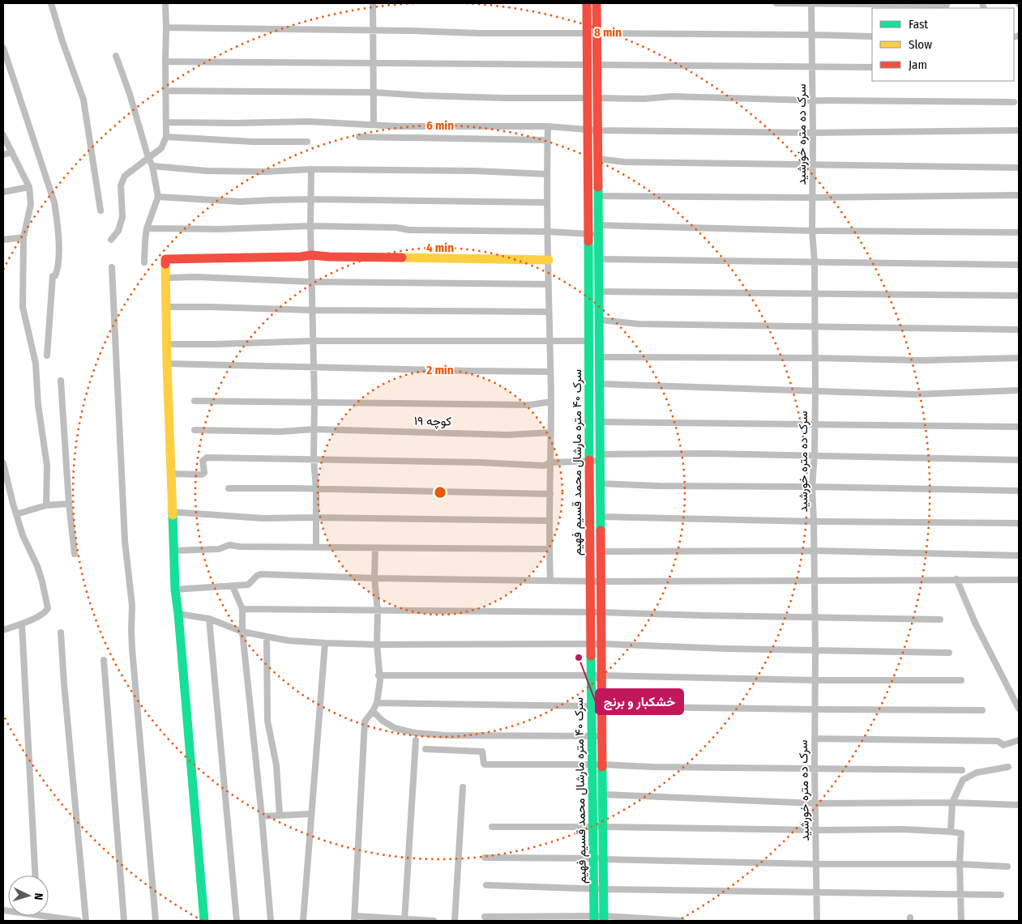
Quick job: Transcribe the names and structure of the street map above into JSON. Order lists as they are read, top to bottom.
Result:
{
  "streets": {
    "street": ["سرک ده متره خورشید", "کوچه ۱۹", "سرک ۴۰ متره مارشال محمد قسیم فهیم"]
  },
  "places": ["خشکبار و برنج"],
  "legend": ["Fast", "Slow", "Jam"],
  "north": "right",
  "rings": [
    "8 min",
    "6 min",
    "4 min",
    "2 min"
  ]
}
